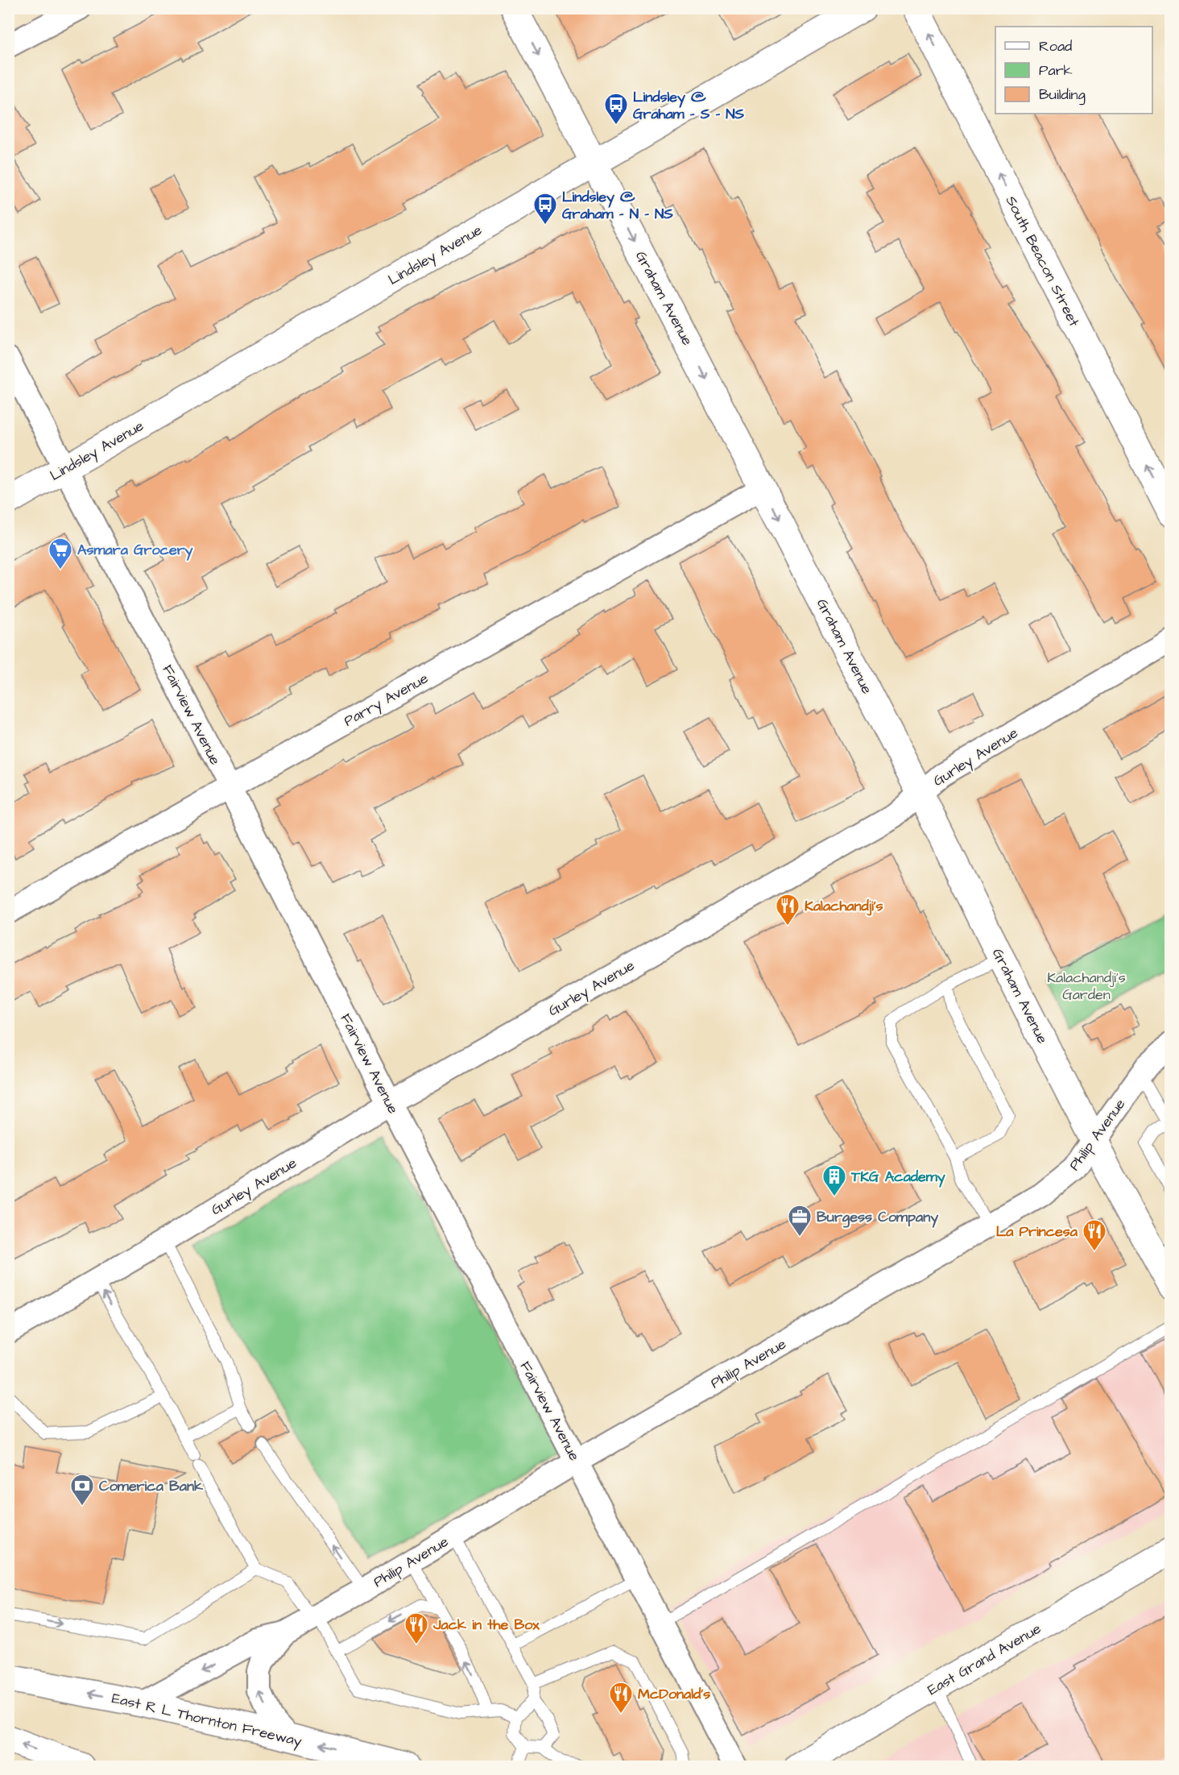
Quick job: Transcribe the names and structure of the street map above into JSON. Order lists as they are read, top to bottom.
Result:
{
  "streets": {
    "main road": [
      "Lindsley Avenue",
      "South Beacon Street",
      "Graham Avenue",
      "East Grand Avenue",
      "East R L Thornton Freeway"
    ],
    "street": [
      "Parry Avenue",
      "Fairview Avenue",
      "Gurley Avenue",
      "Philip Avenue"
    ]
  },
  "crossings": [
    ["Lindsley Avenue", "Graham Avenue"],
    ["Lindsley Avenue", "Fairview Avenue"],
    ["Graham Avenue", "Parry Avenue"],
    ["Graham Avenue", "Gurley Avenue"],
    ["Graham Avenue", "Philip Avenue"],
    ["Parry Avenue", "Fairview Avenue"],
    ["Fairview Avenue", "Gurley Avenue"],
    ["Fairview Avenue", "Philip Avenue"],
    ["Philip Avenue", "East R L Thornton Freeway"]
  ],
  "one_way": ["South Beacon Street", "Graham Avenue"],
  "parks": ["Kalachandji's Garden"],
  "places": {
    "bus stop": ["Lindsley @ Graham - S - NS", "Lindsley @ Graham - N - NS"],
    "supermarket": ["Asmara Grocery"],
    "restaurant": [
      "Kalachandji's",
      "La Princesa",
      "Jack in the Box",
      "McDonald's"
    ],
    "building": ["TKG Academy"],
    "office": ["Burgess Company"],
    "bank": ["Comerica Bank"]
  },
  "legend": ["Road", "Park", "Building"]
}
